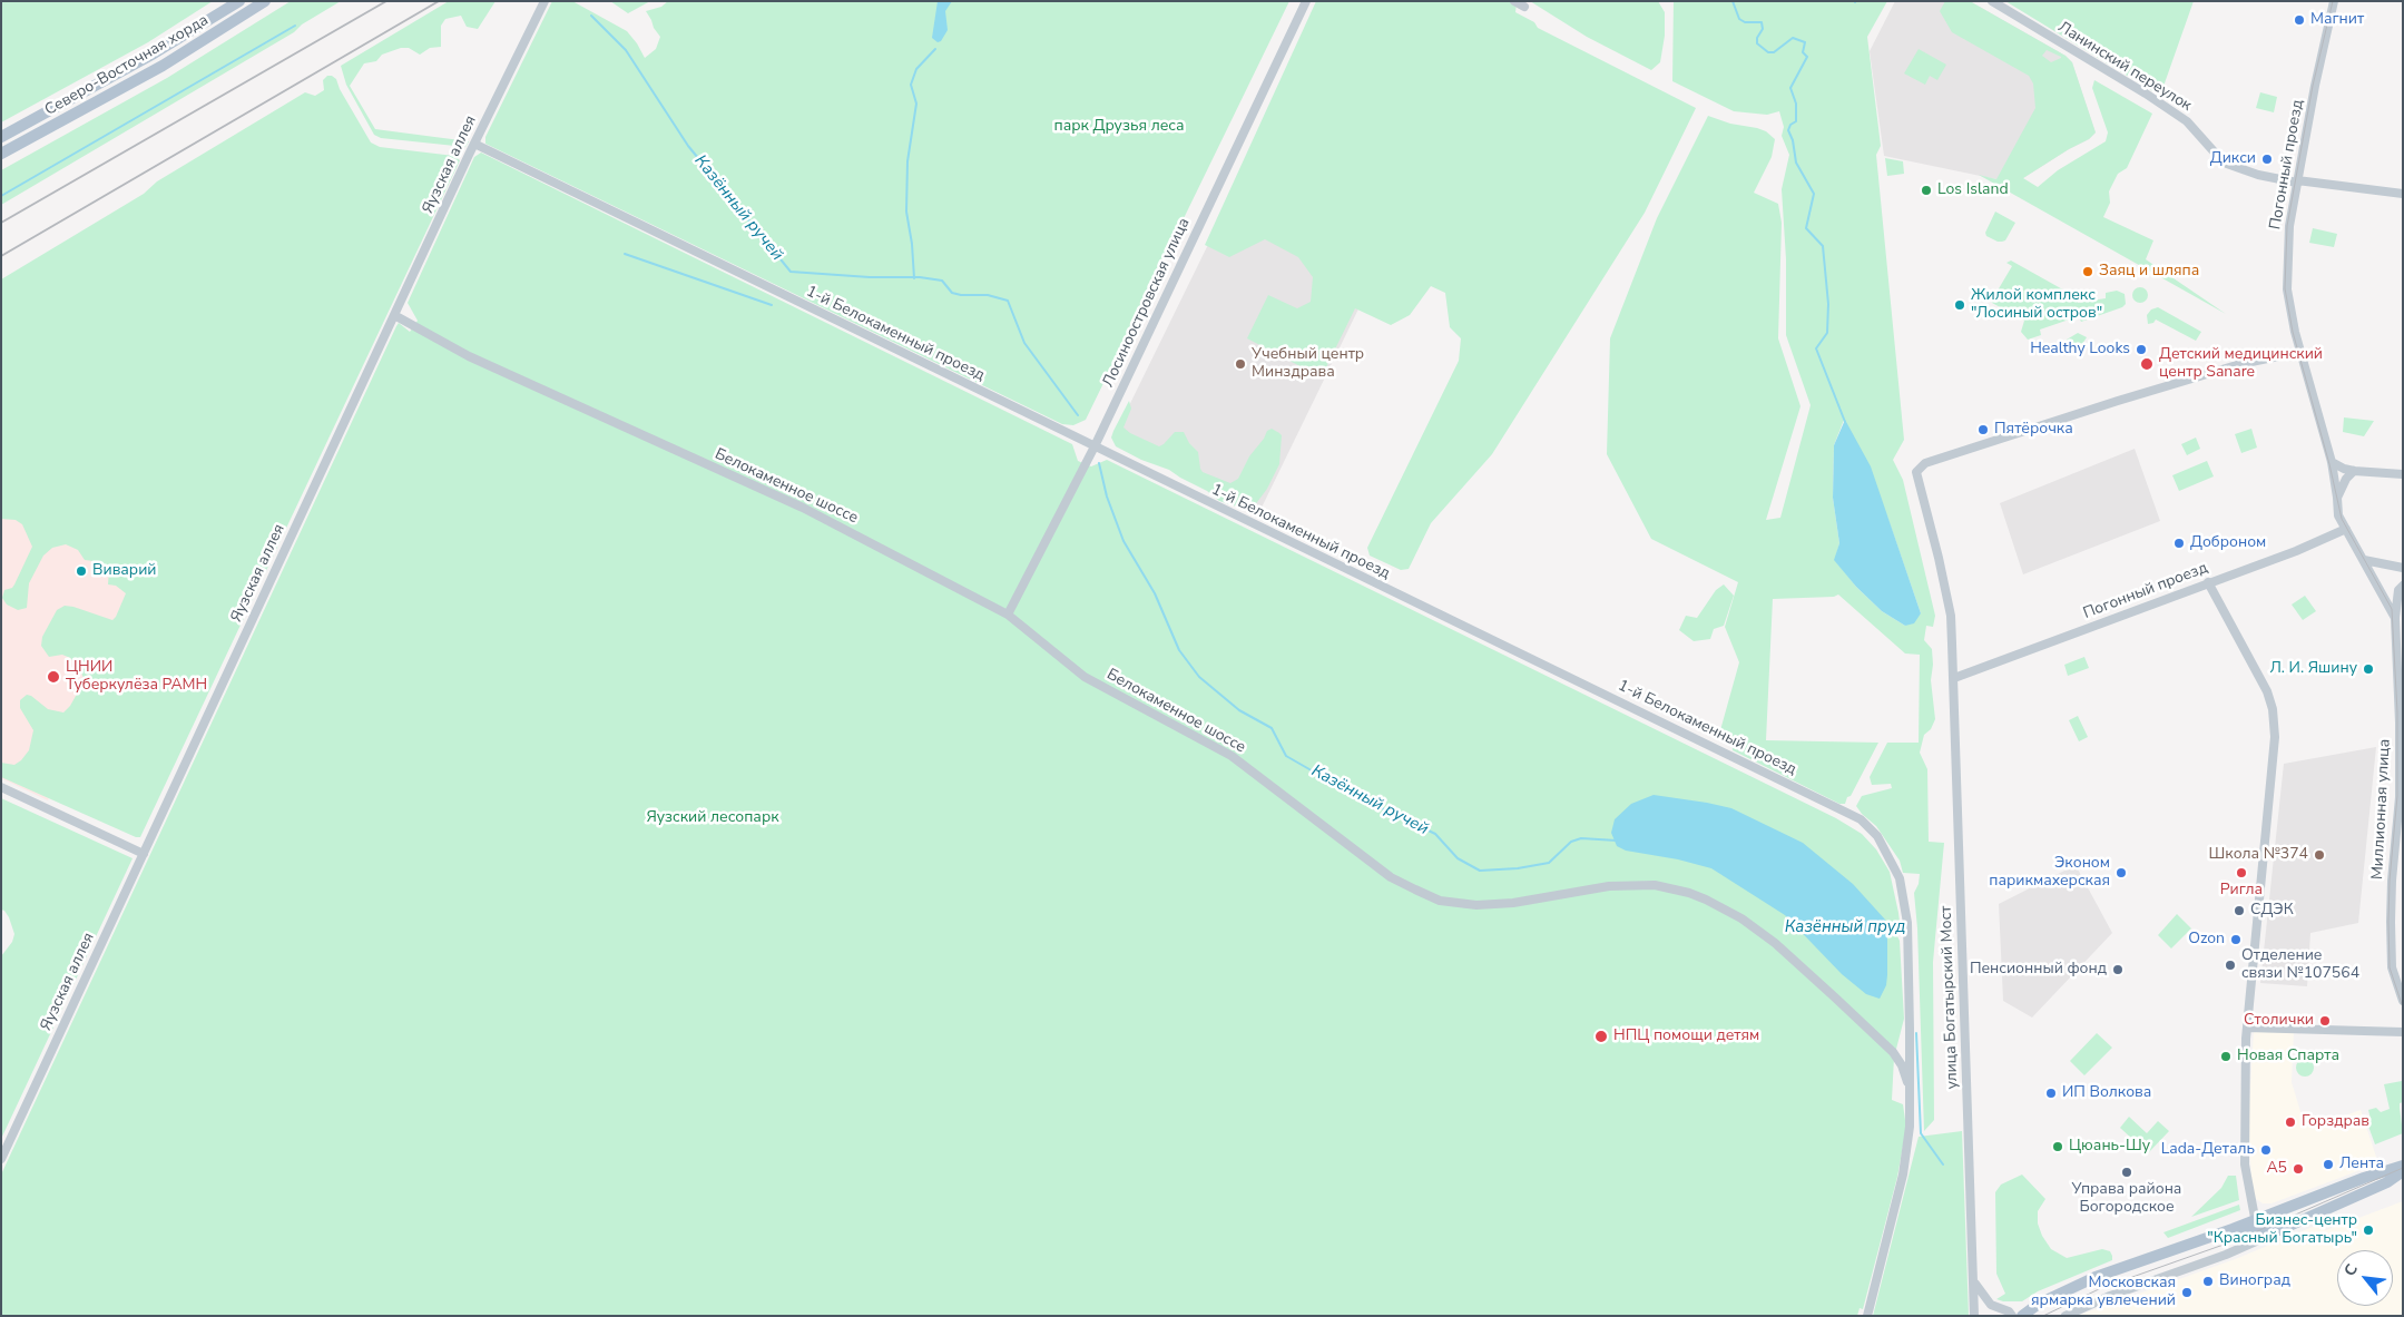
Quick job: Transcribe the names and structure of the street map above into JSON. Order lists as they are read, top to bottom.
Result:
{
  "streets": {
    "main road": ["Северо-Восточная хорда"],
    "street": [
      "Ланинский переулок",
      "Яузская аллея",
      "Погонный проезд",
      "Лосиноостровская улица",
      "1-й Белокаменный проезд",
      "Белокаменное шоссе",
      "Миллионная улица",
      "улица Богатырский Мост"
    ]
  },
  "crossings": [
    ["Ланинский переулок", "Погонный проезд"],
    ["Яузская аллея", "1-й Белокаменный проезд"],
    ["Яузская аллея", "Белокаменное шоссе"],
    ["Погонный проезд", "Миллионная улица"],
    ["Погонный проезд", "улица Богатырский Мост"],
    ["Лосиноостровская улица", "1-й Белокаменный проезд"],
    ["Лосиноостровская улица", "Белокаменное шоссе"],
    ["1-й Белокаменный проезд", "Белокаменное шоссе"]
  ],
  "water": ["Казённый ручей", "Казённый пруд"],
  "parks": ["парк Друзья леса", "Яузский лесопарк"],
  "places": [
    "Магнит",
    "Дикси",
    "Los Island",
    "Заяц и шляпа",
    "Жилой комплекс \"Лосиный остров\"",
    "Healthy Looks",
    "Учебный центр Минздрава",
    "Детский медицинский центр Sanare",
    "Пятёрочка",
    "Доброном",
    "Виварий",
    "Л. И. Яшину",
    "ЦНИИ Туберкулёза РАМН",
    "Школа №374",
    "Эконом парикмахерская",
    "Ригла",
    "СДЭК",
    "Ozon",
    "Отделение связи №107564",
    "Пенсионный фонд",
    "Столички",
    "НПЦ помощи детям",
    "Новая Спарта",
    "ИП Волкова",
    "Горздрав",
    "Цюань-Шу",
    "Lada-Деталь",
    "Лента",
    "А5",
    "Управа района Богородское",
    "Бизнес-центр \"Красный Богатырь\"",
    "Виноград",
    "Московская ярмарка увлечений"
  ],
  "north": "top left"
}
